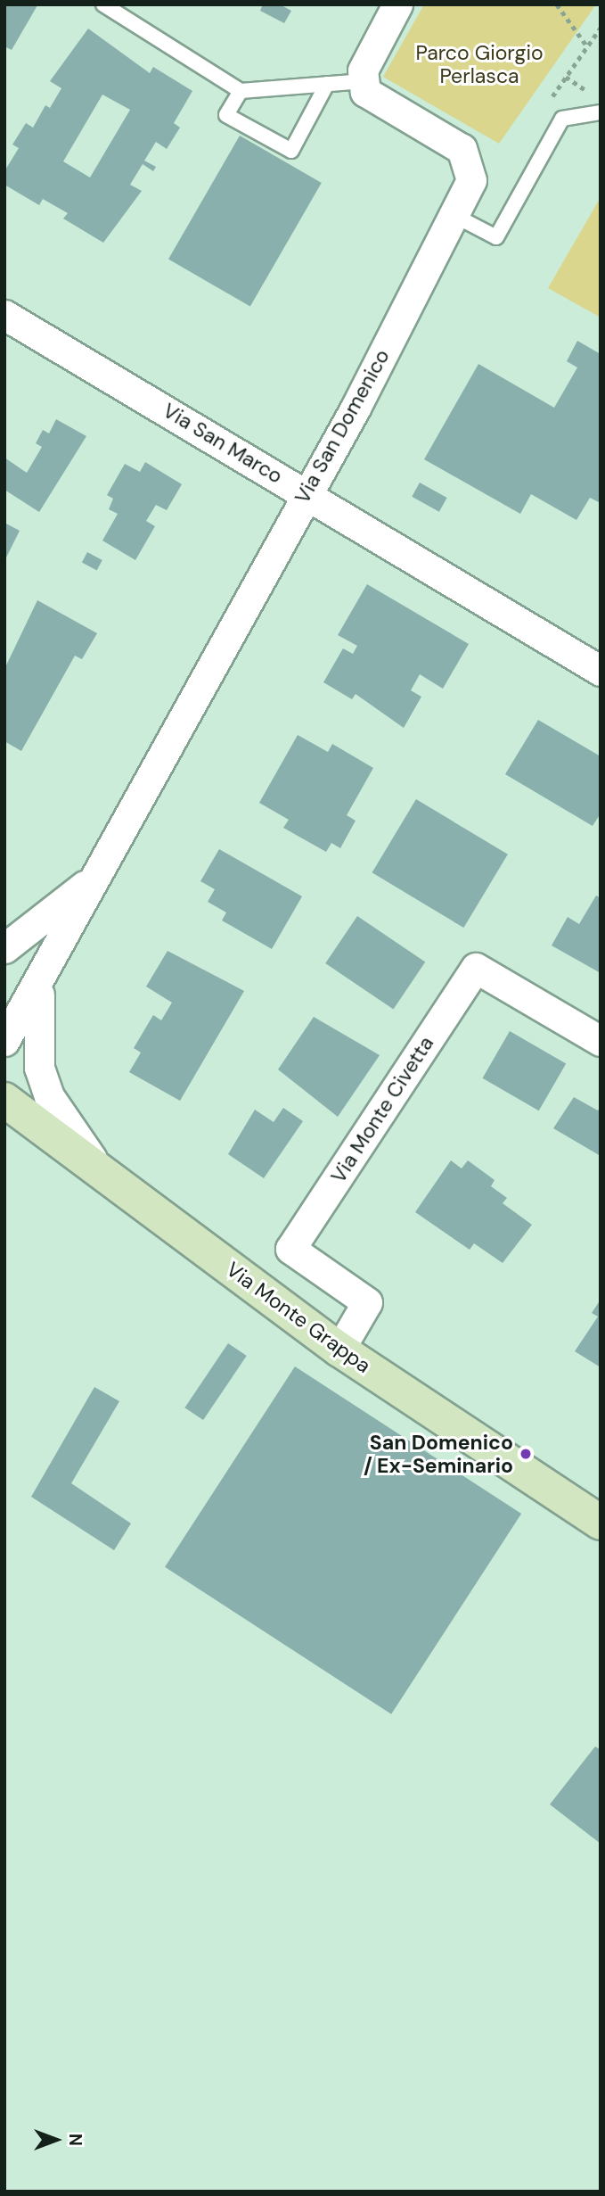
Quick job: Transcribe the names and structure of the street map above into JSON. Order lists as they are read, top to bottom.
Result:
{
  "streets": {
    "main road": ["Via Monte Grappa"],
    "street": ["Via San Domenico", "Via San Marco", "Via Monte Civetta"]
  },
  "crossings": [
    ["Via San Domenico", "Via San Marco"],
    ["Via San Domenico", "Via Monte Grappa"],
    ["Via Monte Civetta", "Via Monte Grappa"]
  ],
  "parks": ["Parco Giorgio Perlasca"],
  "places": ["San Domenico / Ex-Seminario"],
  "north": "right"
}
